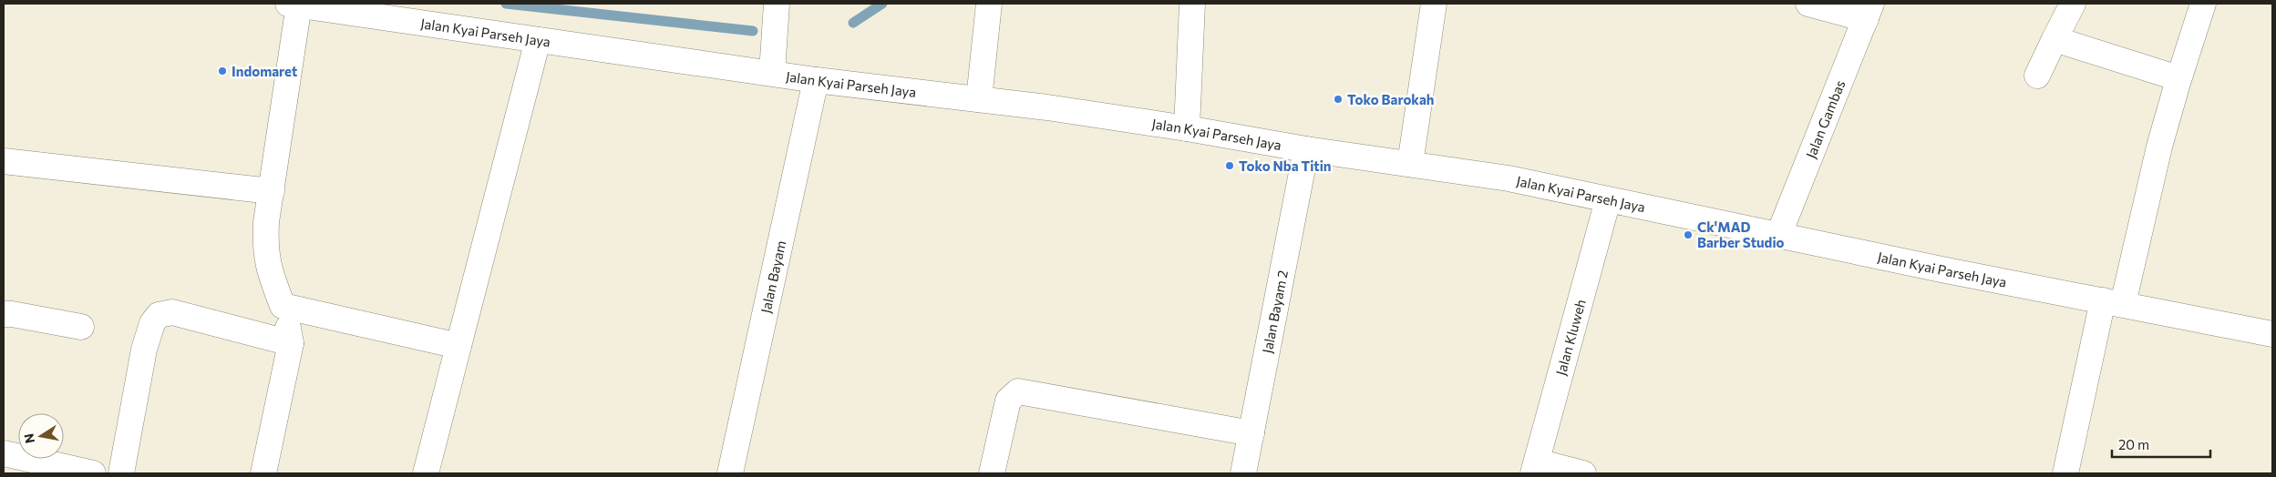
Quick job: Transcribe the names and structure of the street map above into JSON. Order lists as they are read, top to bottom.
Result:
{
  "streets": {
    "street": [
      "Jalan Kyai Parseh Jaya",
      "Jalan Gambas",
      "Jalan Bayam",
      "Jalan Bayam 2",
      "Jalan Kluweh"
    ]
  },
  "crossings": [
    ["Jalan Kyai Parseh Jaya", "Jalan Gambas"],
    ["Jalan Kyai Parseh Jaya", "Jalan Bayam"],
    ["Jalan Kyai Parseh Jaya", "Jalan Bayam 2"],
    ["Jalan Kyai Parseh Jaya", "Jalan Kluweh"]
  ],
  "places": [
    "Indomaret",
    "Toko Barokah",
    "Toko Nba Titin",
    "Ck'MAD Barber Studio"
  ],
  "scale_bar": "20 m",
  "north": "left"
}
